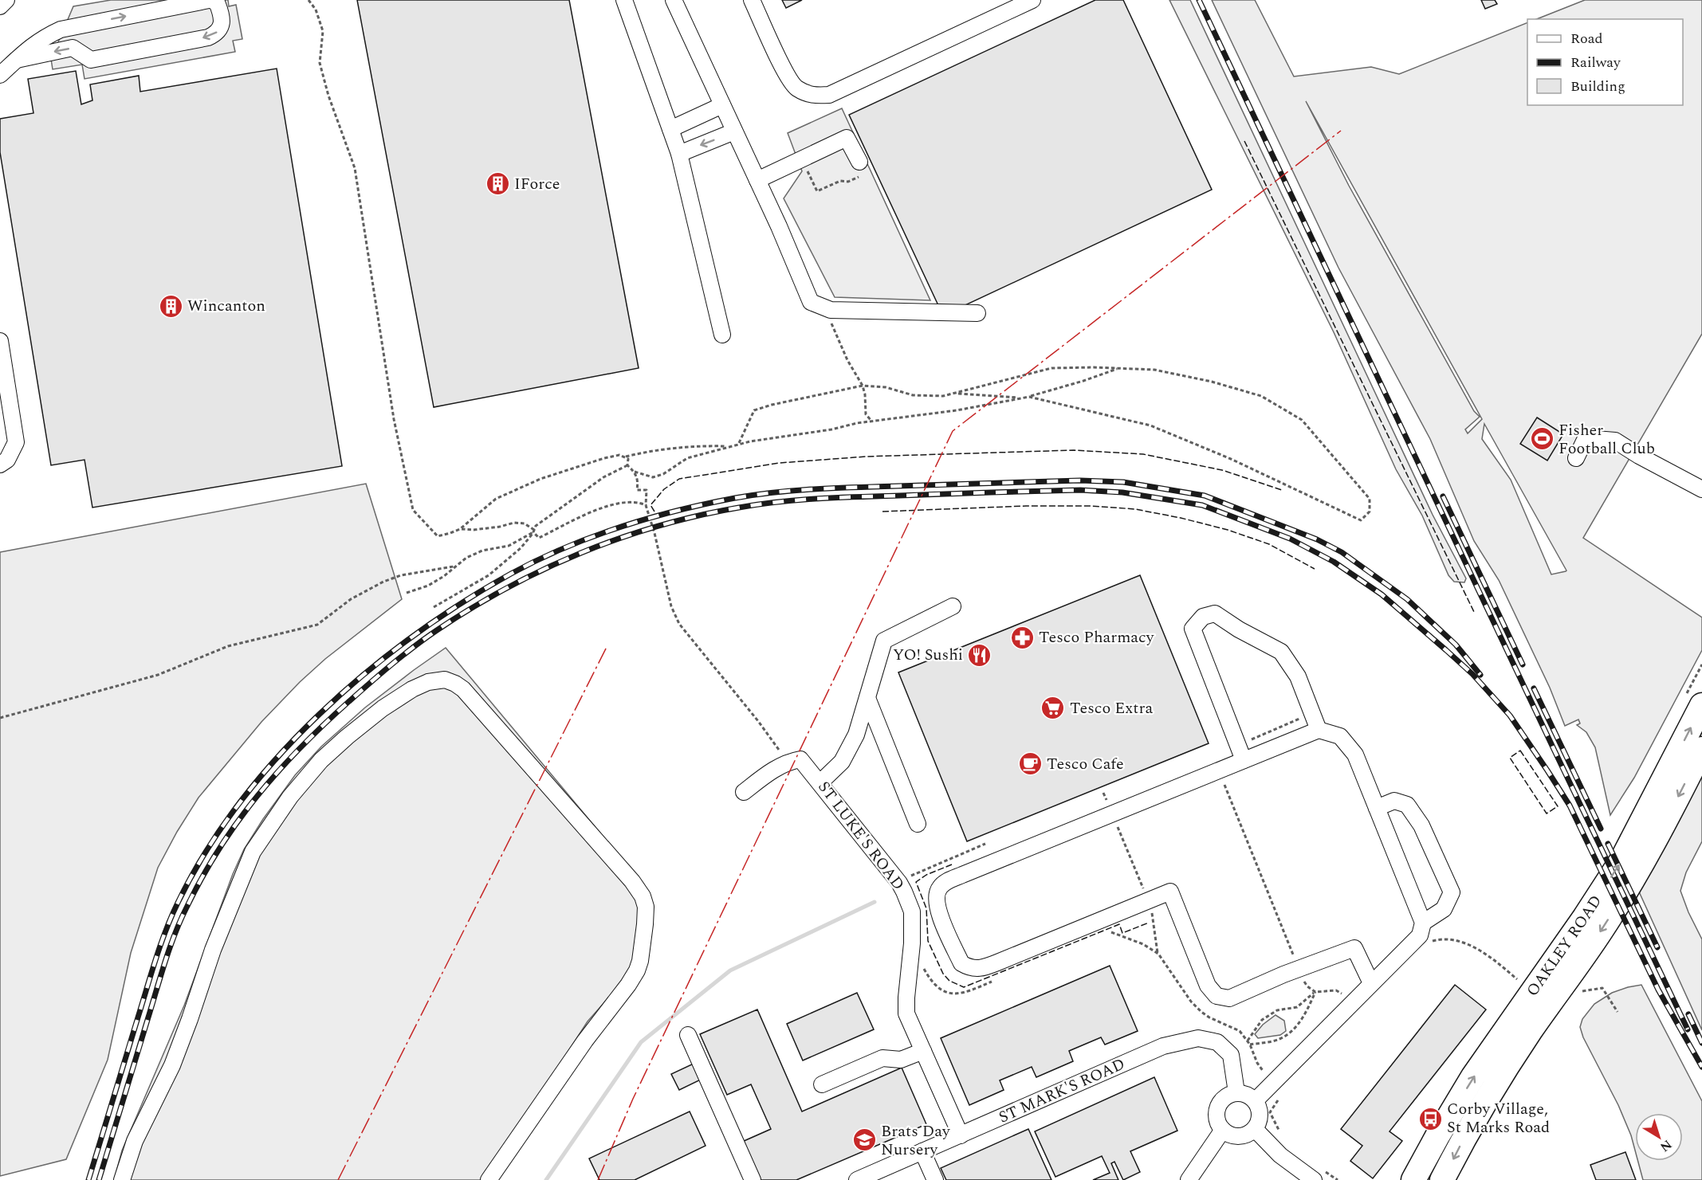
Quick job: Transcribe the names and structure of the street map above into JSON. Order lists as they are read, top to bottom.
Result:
{
  "streets": {
    "highway": ["OAKLEY ROAD"],
    "street": ["ST LUKE'S ROAD", "ST MARK'S ROAD"]
  },
  "crossings": [
    ["ST LUKE'S ROAD", "ST MARK'S ROAD"]
  ],
  "places": {
    "building": ["IForce", "Wincanton"],
    "sports": ["Fisher Football Club"],
    "pharmacy": ["Tesco Pharmacy"],
    "restaurant": ["YO! Sushi"],
    "supermarket": ["Tesco Extra"],
    "cafe": ["Tesco Cafe"],
    "bus stop": ["Corby Village, St Marks Road"],
    "school or university": ["Brats Day Nursery"]
  },
  "legend": ["Road", "Railway", "Building"],
  "north": "bottom right"
}
